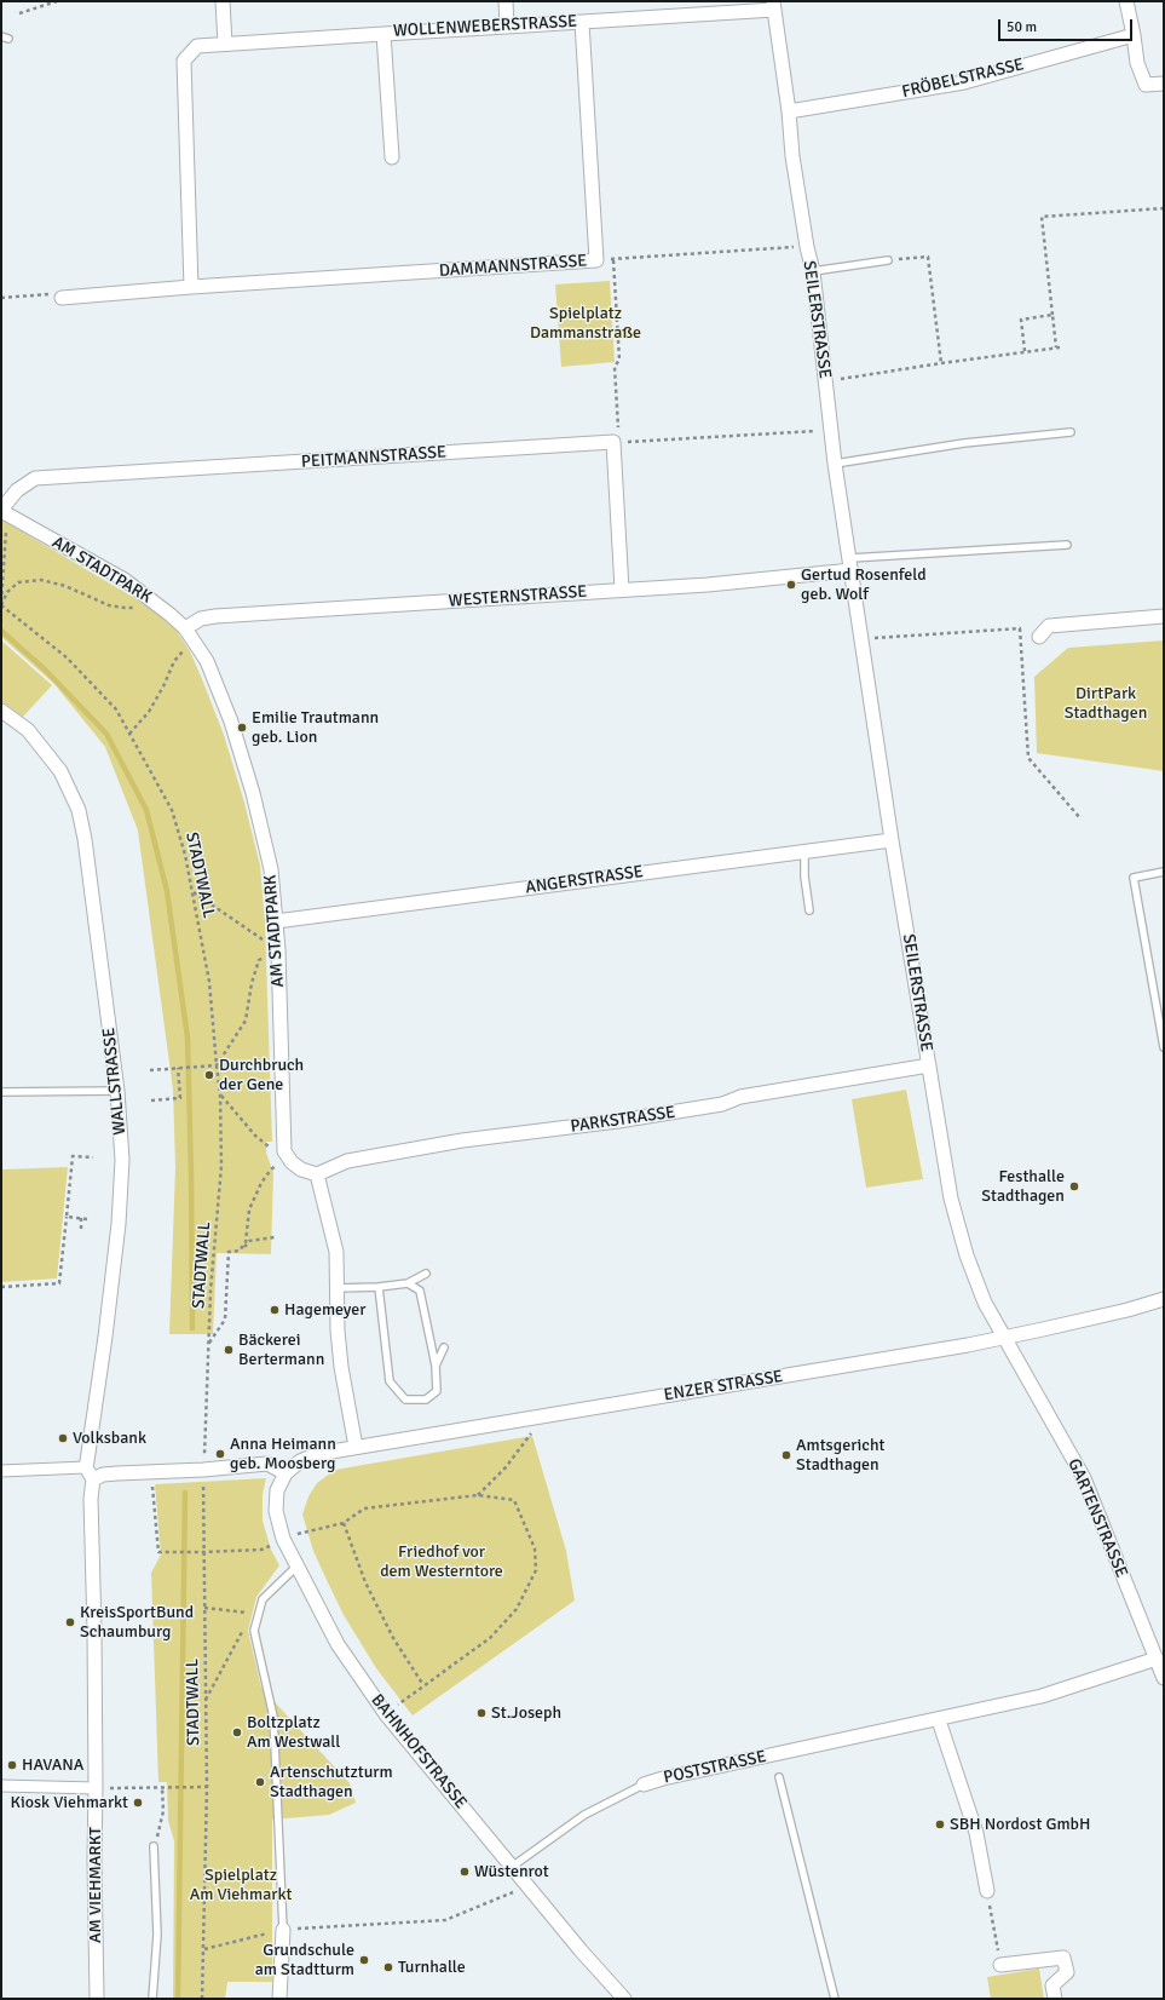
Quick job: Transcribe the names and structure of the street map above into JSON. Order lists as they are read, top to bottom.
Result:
{
  "streets": {
    "street": [
      "WOLLENWEBERSTRASSE",
      "FRÖBELSTRASSE",
      "DAMMANNSTRASSE",
      "SEILERSTRASSE",
      "PEITMANNSTRASSE",
      "AM STADTPARK",
      "WESTERNSTRASSE",
      "ANGERSTRASSE",
      "WALLSTRASSE",
      "PARKSTRASSE",
      "ENZER STRASSE",
      "GARTENSTRASSE",
      "BAHNHOFSTRASSE",
      "POSTSTRASSE",
      "AM VIEHMARKT"
    ],
    "path": ["STADTWALL"]
  },
  "crossings": [
    ["WOLLENWEBERSTRASSE", "DAMMANNSTRASSE"],
    ["WOLLENWEBERSTRASSE", "SEILERSTRASSE"],
    ["FRÖBELSTRASSE", "SEILERSTRASSE"],
    ["SEILERSTRASSE", "WESTERNSTRASSE"],
    ["SEILERSTRASSE", "ANGERSTRASSE"],
    ["SEILERSTRASSE", "PARKSTRASSE"],
    ["SEILERSTRASSE", "ENZER STRASSE"],
    ["SEILERSTRASSE", "GARTENSTRASSE"],
    ["PEITMANNSTRASSE", "AM STADTPARK"],
    ["AM STADTPARK", "WESTERNSTRASSE"],
    ["AM STADTPARK", "ANGERSTRASSE"],
    ["ENZER STRASSE", "GARTENSTRASSE"],
    ["ENZER STRASSE", "BAHNHOFSTRASSE"],
    ["GARTENSTRASSE", "POSTSTRASSE"],
    ["BAHNHOFSTRASSE", "POSTSTRASSE"]
  ],
  "parks": [
    "Spielplatz Dammanstraße",
    "DirtPark Stadthagen",
    "Friedhof vor dem Westerntore",
    "Spielplatz Am Viehmarkt"
  ],
  "places": [
    "Gertud Rosenfeld geb. Wolf",
    "Emilie Trautmann geb. Lion",
    "Durchbruch der Gene",
    "Festhalle Stadthagen",
    "Hagemeyer",
    "Bäckerei Bertermann",
    "Volksbank",
    "Anna Heimann geb. Moosberg",
    "Amtsgericht Stadthagen",
    "KreisSportBund Schaumburg",
    "St.Joseph",
    "Boltzplatz Am Westwall",
    "HAVANA",
    "Artenschutzturm Stadthagen",
    "Kiosk Viehmarkt",
    "SBH Nordost GmbH",
    "Wüstenrot",
    "Grundschule am Stadtturm",
    "Turnhalle"
  ],
  "scale_bar": "50 m"
}
